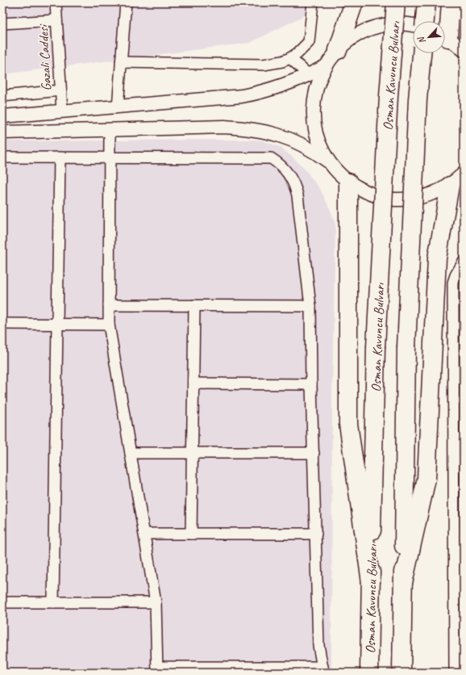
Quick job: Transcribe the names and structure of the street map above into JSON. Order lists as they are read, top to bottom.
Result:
{
  "streets": {
    "highway": ["Osman Kavuncu Bulvarı"],
    "street": ["Gazali Caddesi"]
  },
  "north": "bottom left"
}
